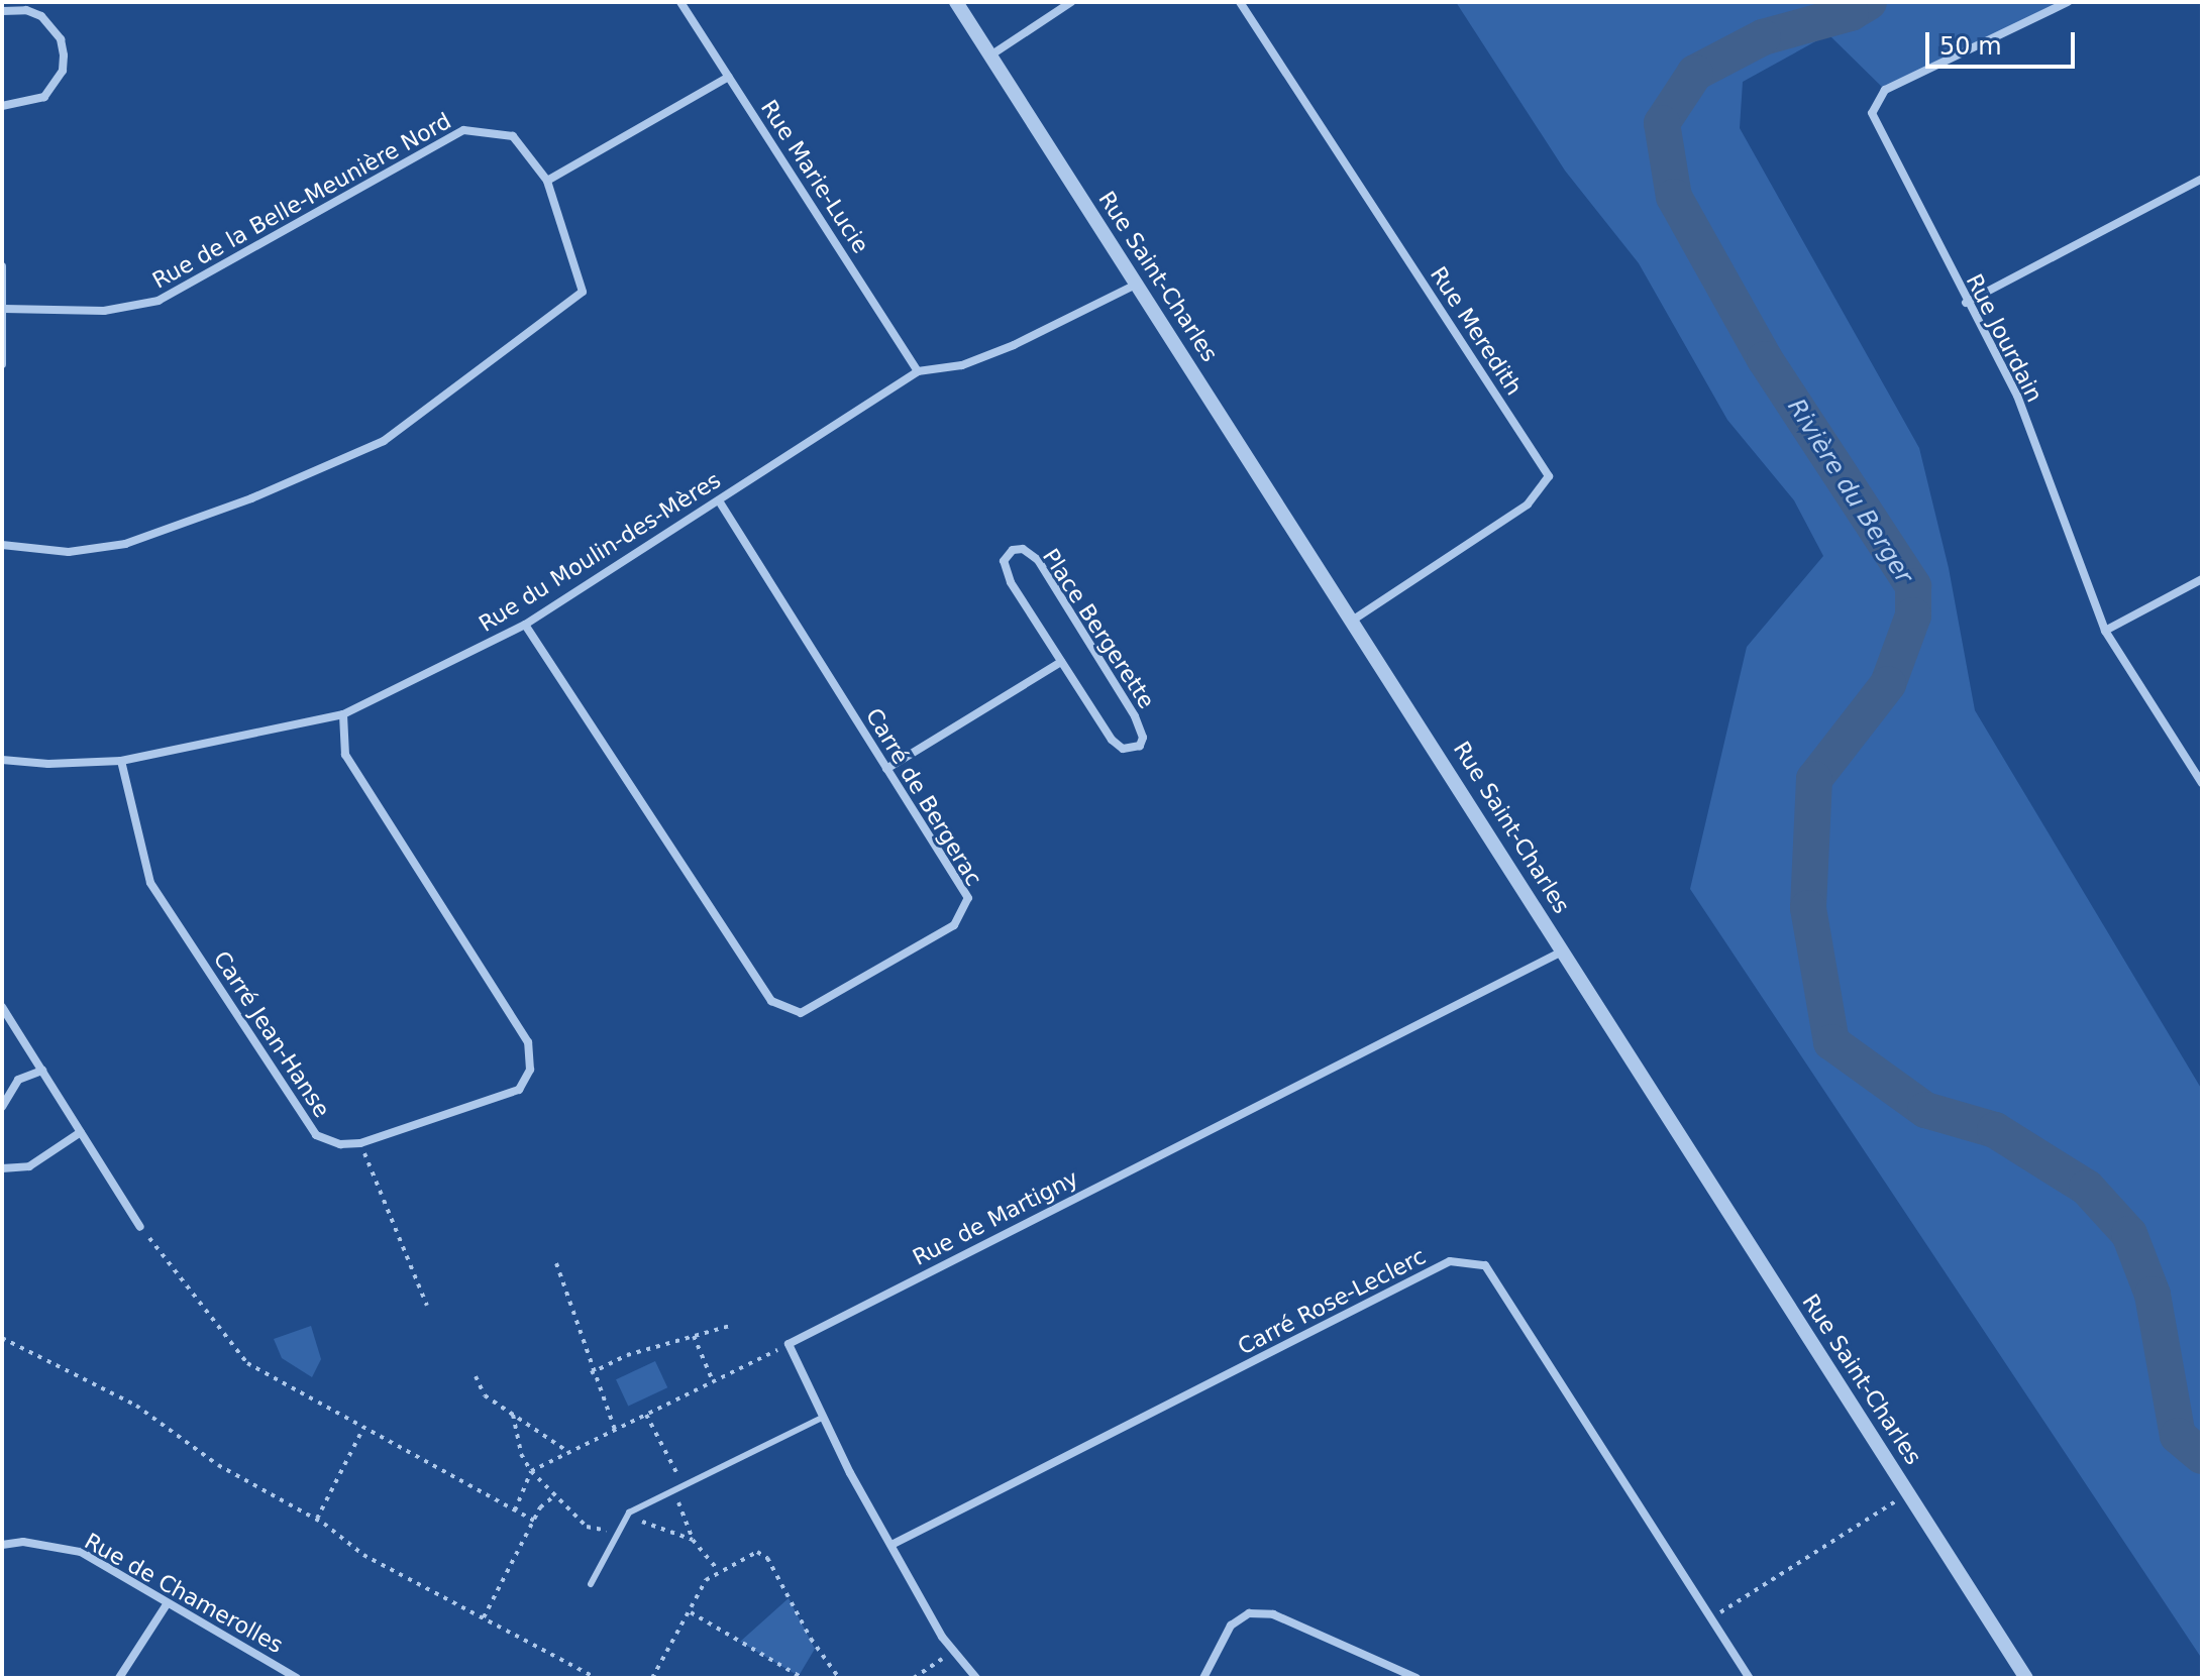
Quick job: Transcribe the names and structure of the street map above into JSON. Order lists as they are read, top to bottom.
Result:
{
  "streets": {
    "street": [
      "Rue Marie-Lucie",
      "Rue de la Belle-Meunière Nord",
      "Rue Saint-Charles",
      "Rue Meredith",
      "Rue Jourdain",
      "Rue du Moulin-des-Mères",
      "Place Bergerette",
      "Carré de Bergerac",
      "Carré Jean-Hanse",
      "Rue de Martigny",
      "Carré Rose-Leclerc",
      "Rue de Chamerolles"
    ]
  },
  "crossings": [
    ["Rue Marie-Lucie", "Rue du Moulin-des-Mères"],
    ["Rue Saint-Charles", "Rue Meredith"],
    ["Rue Saint-Charles", "Rue du Moulin-des-Mères"],
    ["Rue Saint-Charles", "Rue de Martigny"],
    ["Rue du Moulin-des-Mères", "Carré de Bergerac"],
    ["Rue du Moulin-des-Mères", "Carré Jean-Hanse"],
    ["Rue de Martigny", "Carré Rose-Leclerc"]
  ],
  "water": ["Rivière du Berger"],
  "scale_bar": "50 m"
}
